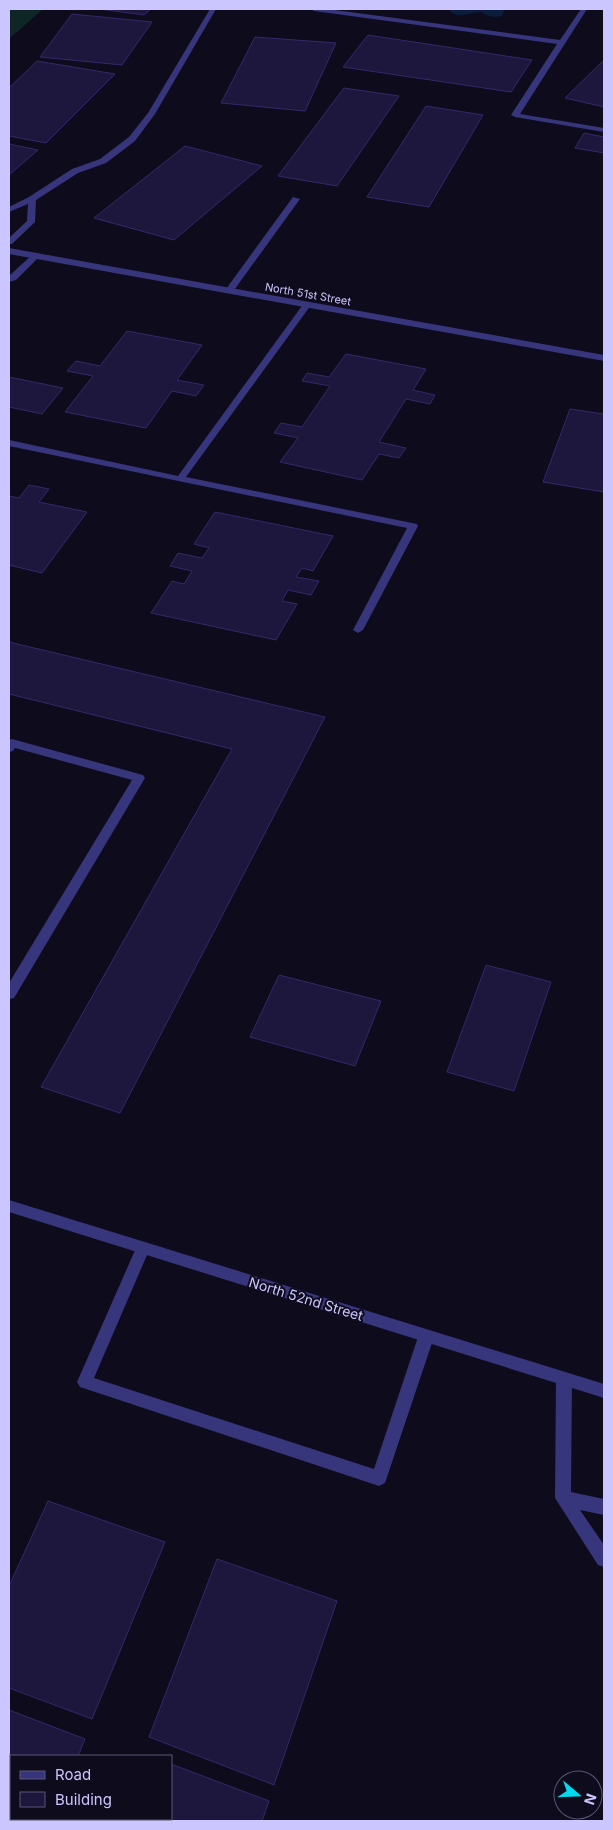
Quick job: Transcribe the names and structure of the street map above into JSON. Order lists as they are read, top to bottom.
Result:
{
  "streets": {
    "street": ["North 51st Street", "North 52nd Street"]
  },
  "legend": ["Road", "Building"],
  "north": "right"
}
